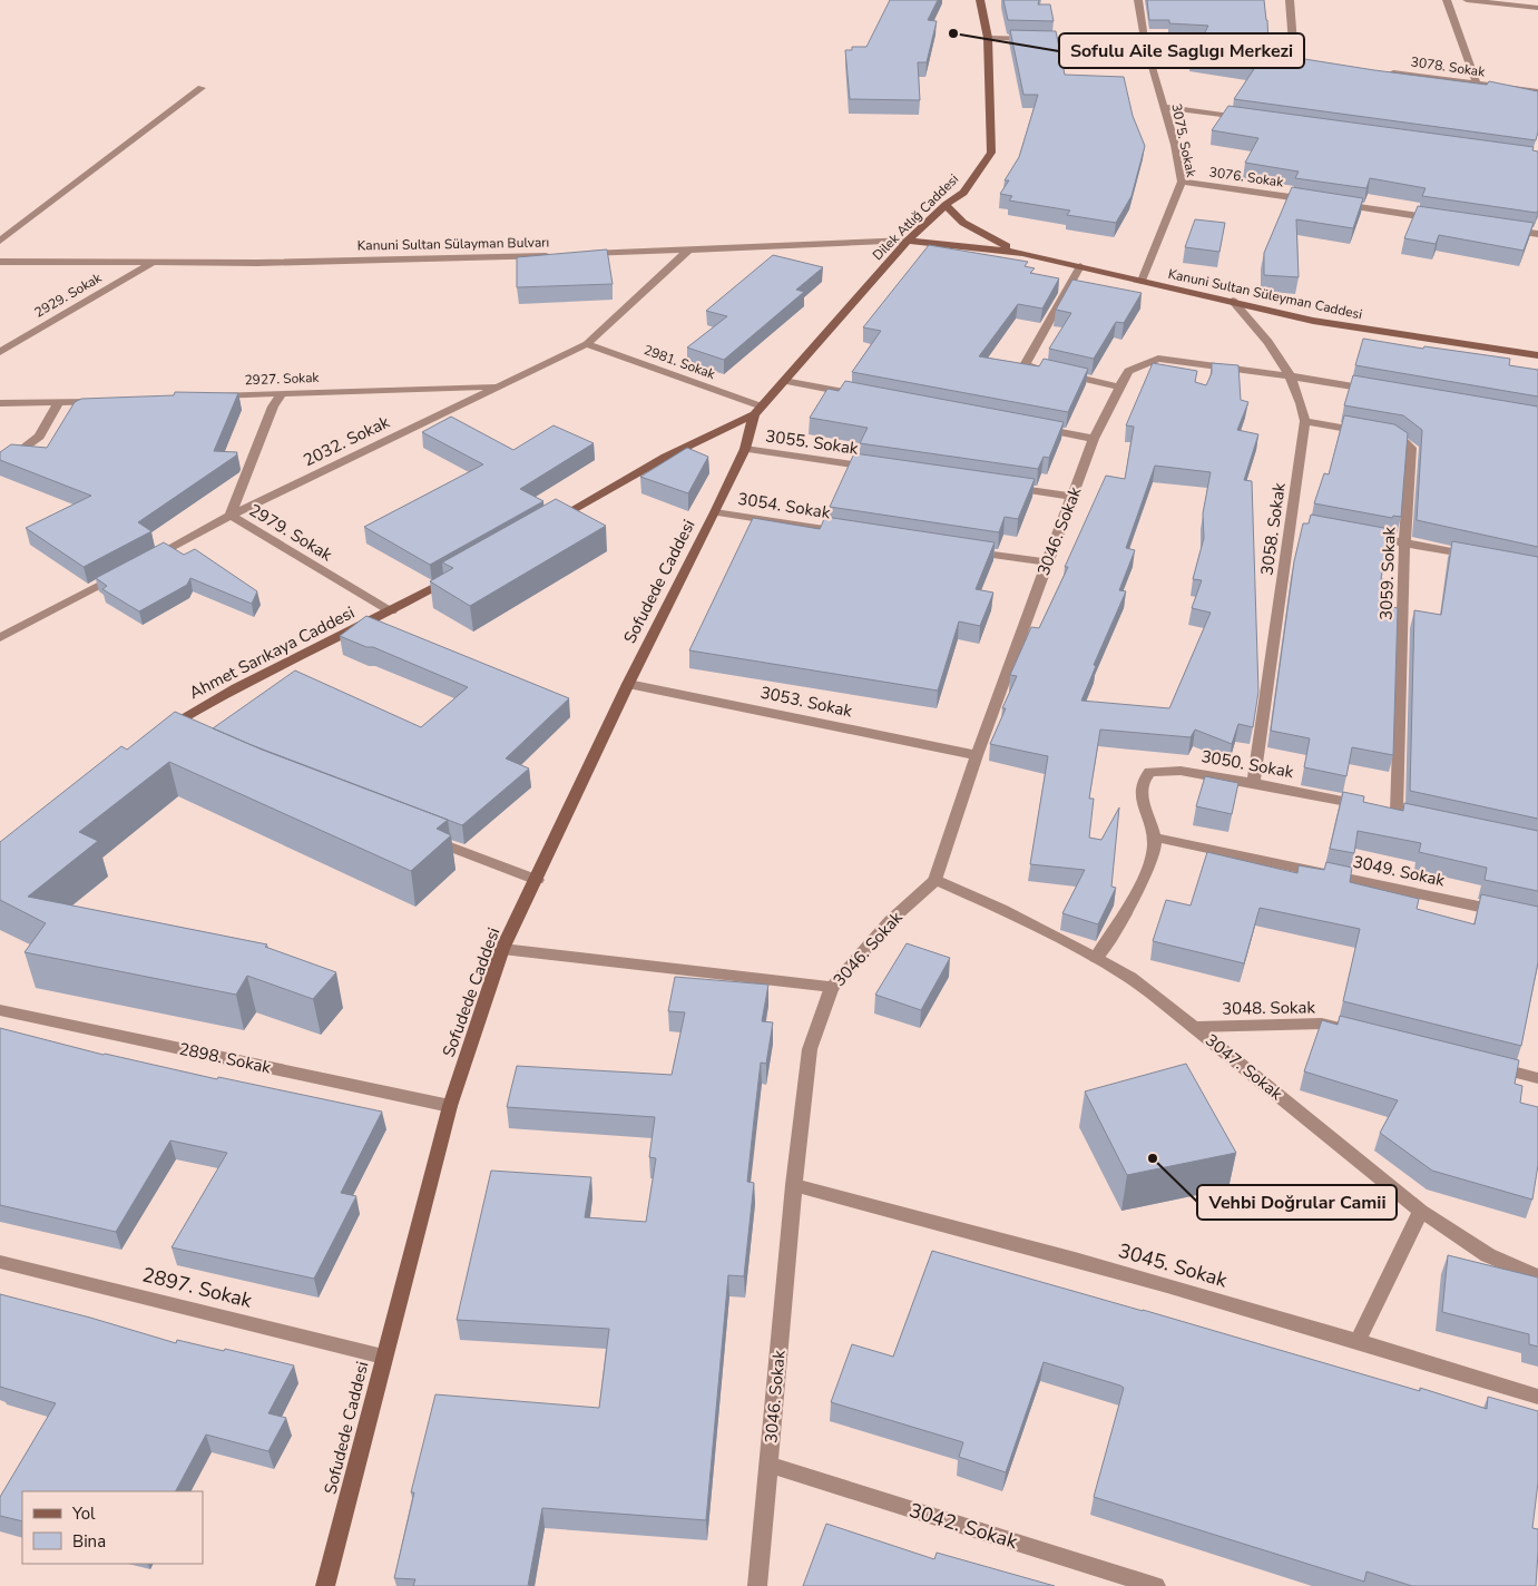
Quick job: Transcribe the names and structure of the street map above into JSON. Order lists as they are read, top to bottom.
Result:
{
  "streets": {
    "main road": [
      "Dilek Atlığ Caddesi",
      "Kanuni Sultan Süleyman Caddesi",
      "Sofudede Caddesi",
      "Ahmet Sarıkaya Caddesi"
    ],
    "street": [
      "3078. Sokak",
      "3075. Sokak",
      "3076. Sokak",
      "Kanuni Sultan Sülayman Bulvarı",
      "2929. Sokak",
      "2981. Sokak",
      "2927. Sokak",
      "2032. Sokak",
      "3055. Sokak",
      "3054. Sokak",
      "3058. Sokak",
      "3046. Sokak",
      "2979. Sokak",
      "3059. Sokak",
      "3053. Sokak",
      "3050. Sokak",
      "3049. Sokak",
      "3048. Sokak",
      "2898. Sokak",
      "3047. Sokak",
      "3045. Sokak",
      "2897. Sokak",
      "3042. Sokak"
    ]
  },
  "crossings": [
    ["3075. Sokak", "3076. Sokak"],
    ["3075. Sokak", "Kanuni Sultan Süleyman Caddesi"],
    ["Dilek Atlığ Caddesi", "2981. Sokak"],
    ["Dilek Atlığ Caddesi", "Sofudede Caddesi"],
    ["Kanuni Sultan Sülayman Bulvarı", "2929. Sokak"],
    ["Kanuni Sultan Süleyman Caddesi", "3058. Sokak"],
    ["2981. Sokak", "2032. Sokak"],
    ["2981. Sokak", "Sofudede Caddesi"],
    ["2927. Sokak", "2032. Sokak"],
    ["2927. Sokak", "2979. Sokak"],
    ["2032. Sokak", "2979. Sokak"],
    ["3055. Sokak", "Sofudede Caddesi"],
    ["3054. Sokak", "Sofudede Caddesi"],
    ["3058. Sokak", "3046. Sokak"],
    ["3058. Sokak", "3059. Sokak"],
    ["3058. Sokak", "3050. Sokak"],
    ["3046. Sokak", "3053. Sokak"],
    ["3046. Sokak", "3047. Sokak"],
    ["3046. Sokak", "3045. Sokak"],
    ["3046. Sokak", "3042. Sokak"],
    ["2979. Sokak", "Ahmet Sarıkaya Caddesi"],
    ["3059. Sokak", "3050. Sokak"],
    ["Sofudede Caddesi", "3053. Sokak"],
    ["Sofudede Caddesi", "2898. Sokak"],
    ["Sofudede Caddesi", "2897. Sokak"],
    ["3050. Sokak", "3049. Sokak"],
    ["3048. Sokak", "3047. Sokak"]
  ],
  "places": ["Sofulu Aile Saglıgı Merkezi", "Vehbi Doğrular Camii"],
  "legend": ["Yol", "Bina"]
}
